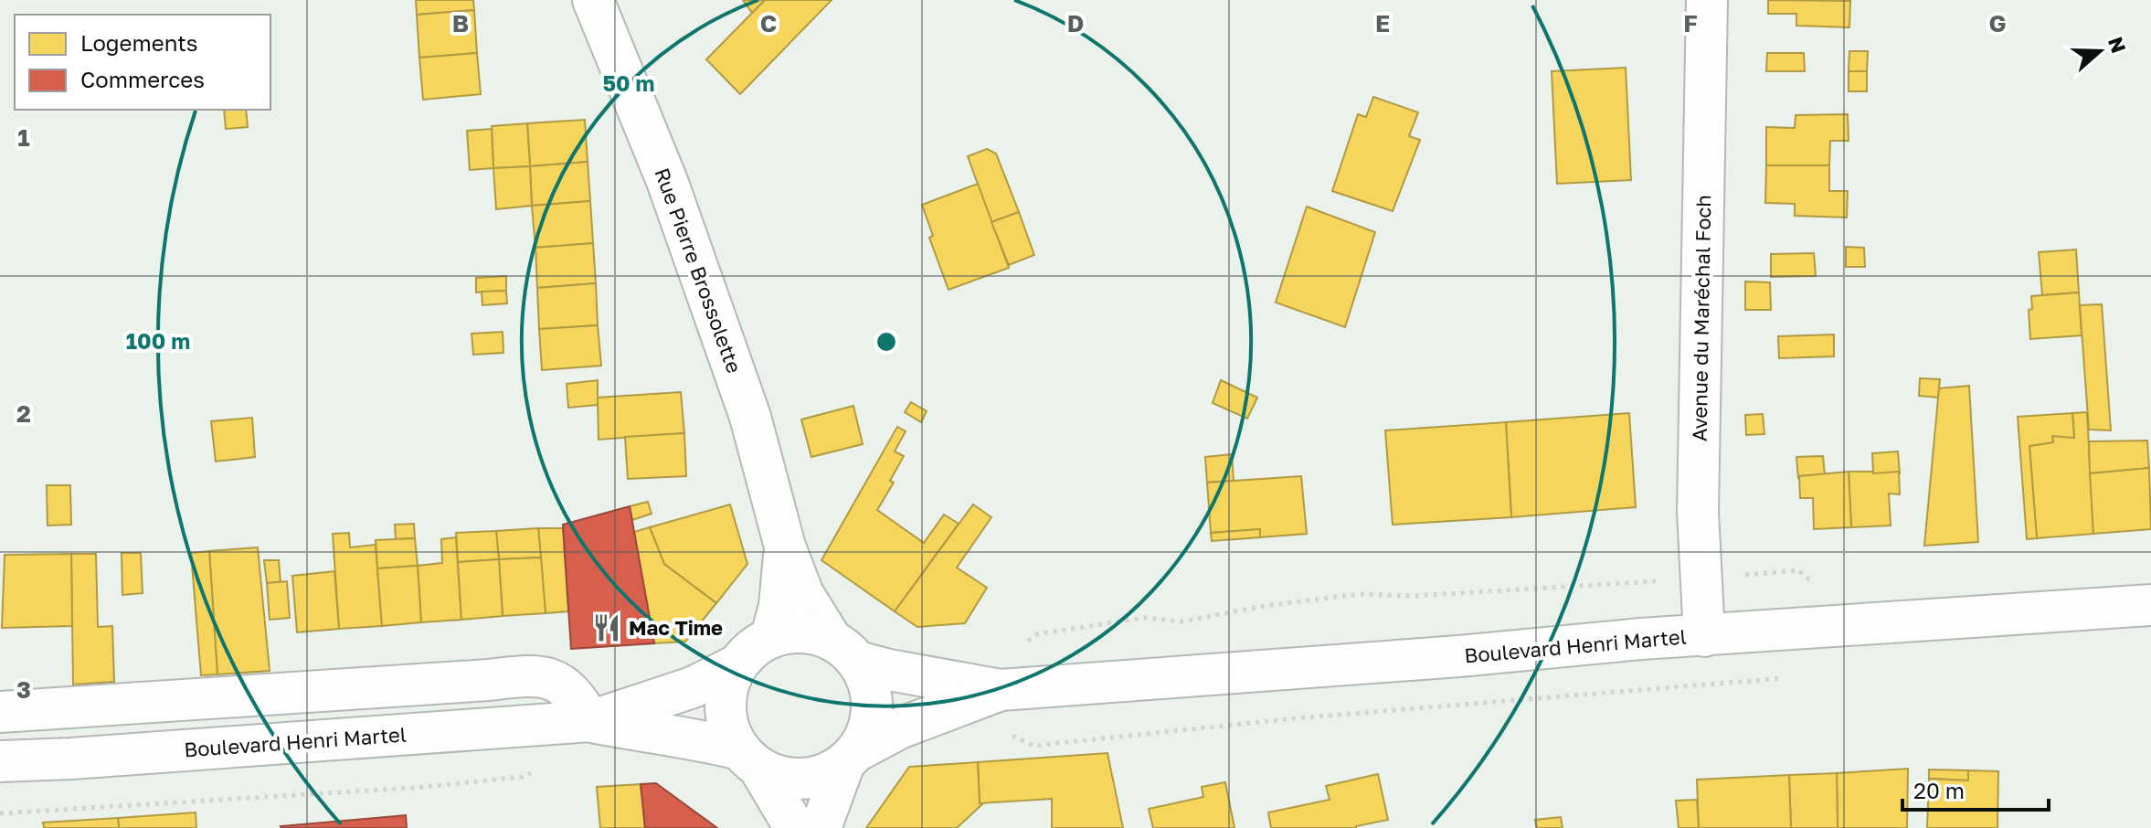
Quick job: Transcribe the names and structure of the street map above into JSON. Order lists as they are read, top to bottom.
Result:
{
  "streets": {
    "main road": ["Rue Pierre Brossolette", "Avenue du Maréchal Foch", "Boulevard Henri Martel"]
  },
  "crossings": [
    ["Rue Pierre Brossolette", "Boulevard Henri Martel"],
    ["Avenue du Maréchal Foch", "Boulevard Henri Martel"]
  ],
  "places": {
    "restaurant": ["Mac Time"]
  },
  "legend": ["Logements", "Commerces"],
  "scale_bar": "20 m",
  "north": "right",
  "grid": {
    "columns": [
      "B",
      "C",
      "D",
      "E",
      "F",
      "G"
    ],
    "rows": ["1", "2", "3"]
  },
  "rings": ["50 m", "100 m"]
}
